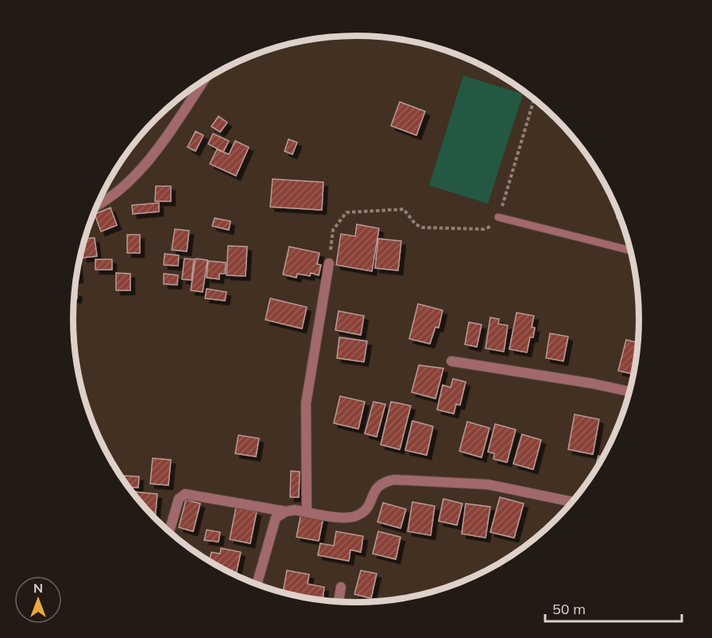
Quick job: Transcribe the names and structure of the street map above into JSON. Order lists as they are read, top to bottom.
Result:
{
  "scale_bar": "50 m",
  "north": "top"
}
